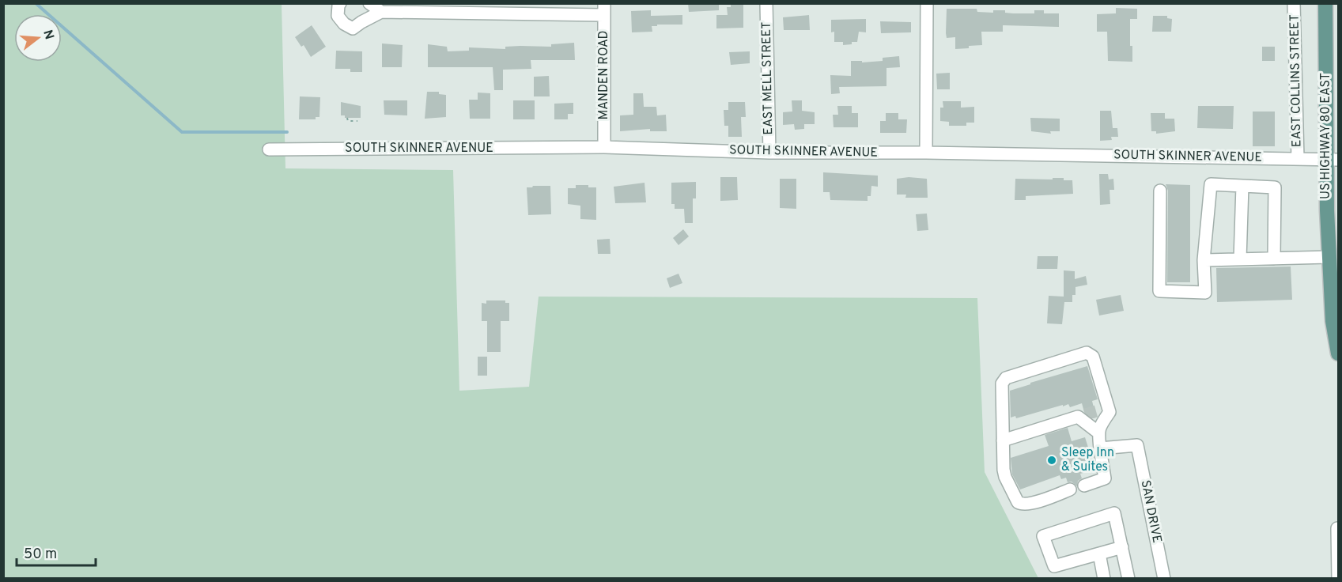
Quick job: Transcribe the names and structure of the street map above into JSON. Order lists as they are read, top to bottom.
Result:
{
  "streets": {
    "main road": ["US HIGHWAY 80 EAST"],
    "street": [
      "MANDEN ROAD",
      "EAST MELL STREET",
      "EAST COLLINS STREET",
      "SOUTH SKINNER AVENUE",
      "SAN DRIVE"
    ]
  },
  "crossings": [
    ["MANDEN ROAD", "SOUTH SKINNER AVENUE"],
    ["EAST MELL STREET", "SOUTH SKINNER AVENUE"],
    ["EAST COLLINS STREET", "SOUTH SKINNER AVENUE"],
    ["US HIGHWAY 80 EAST", "SOUTH SKINNER AVENUE"]
  ],
  "places": ["Sleep Inn & Suites"],
  "scale_bar": "50 m",
  "north": "right"
}
